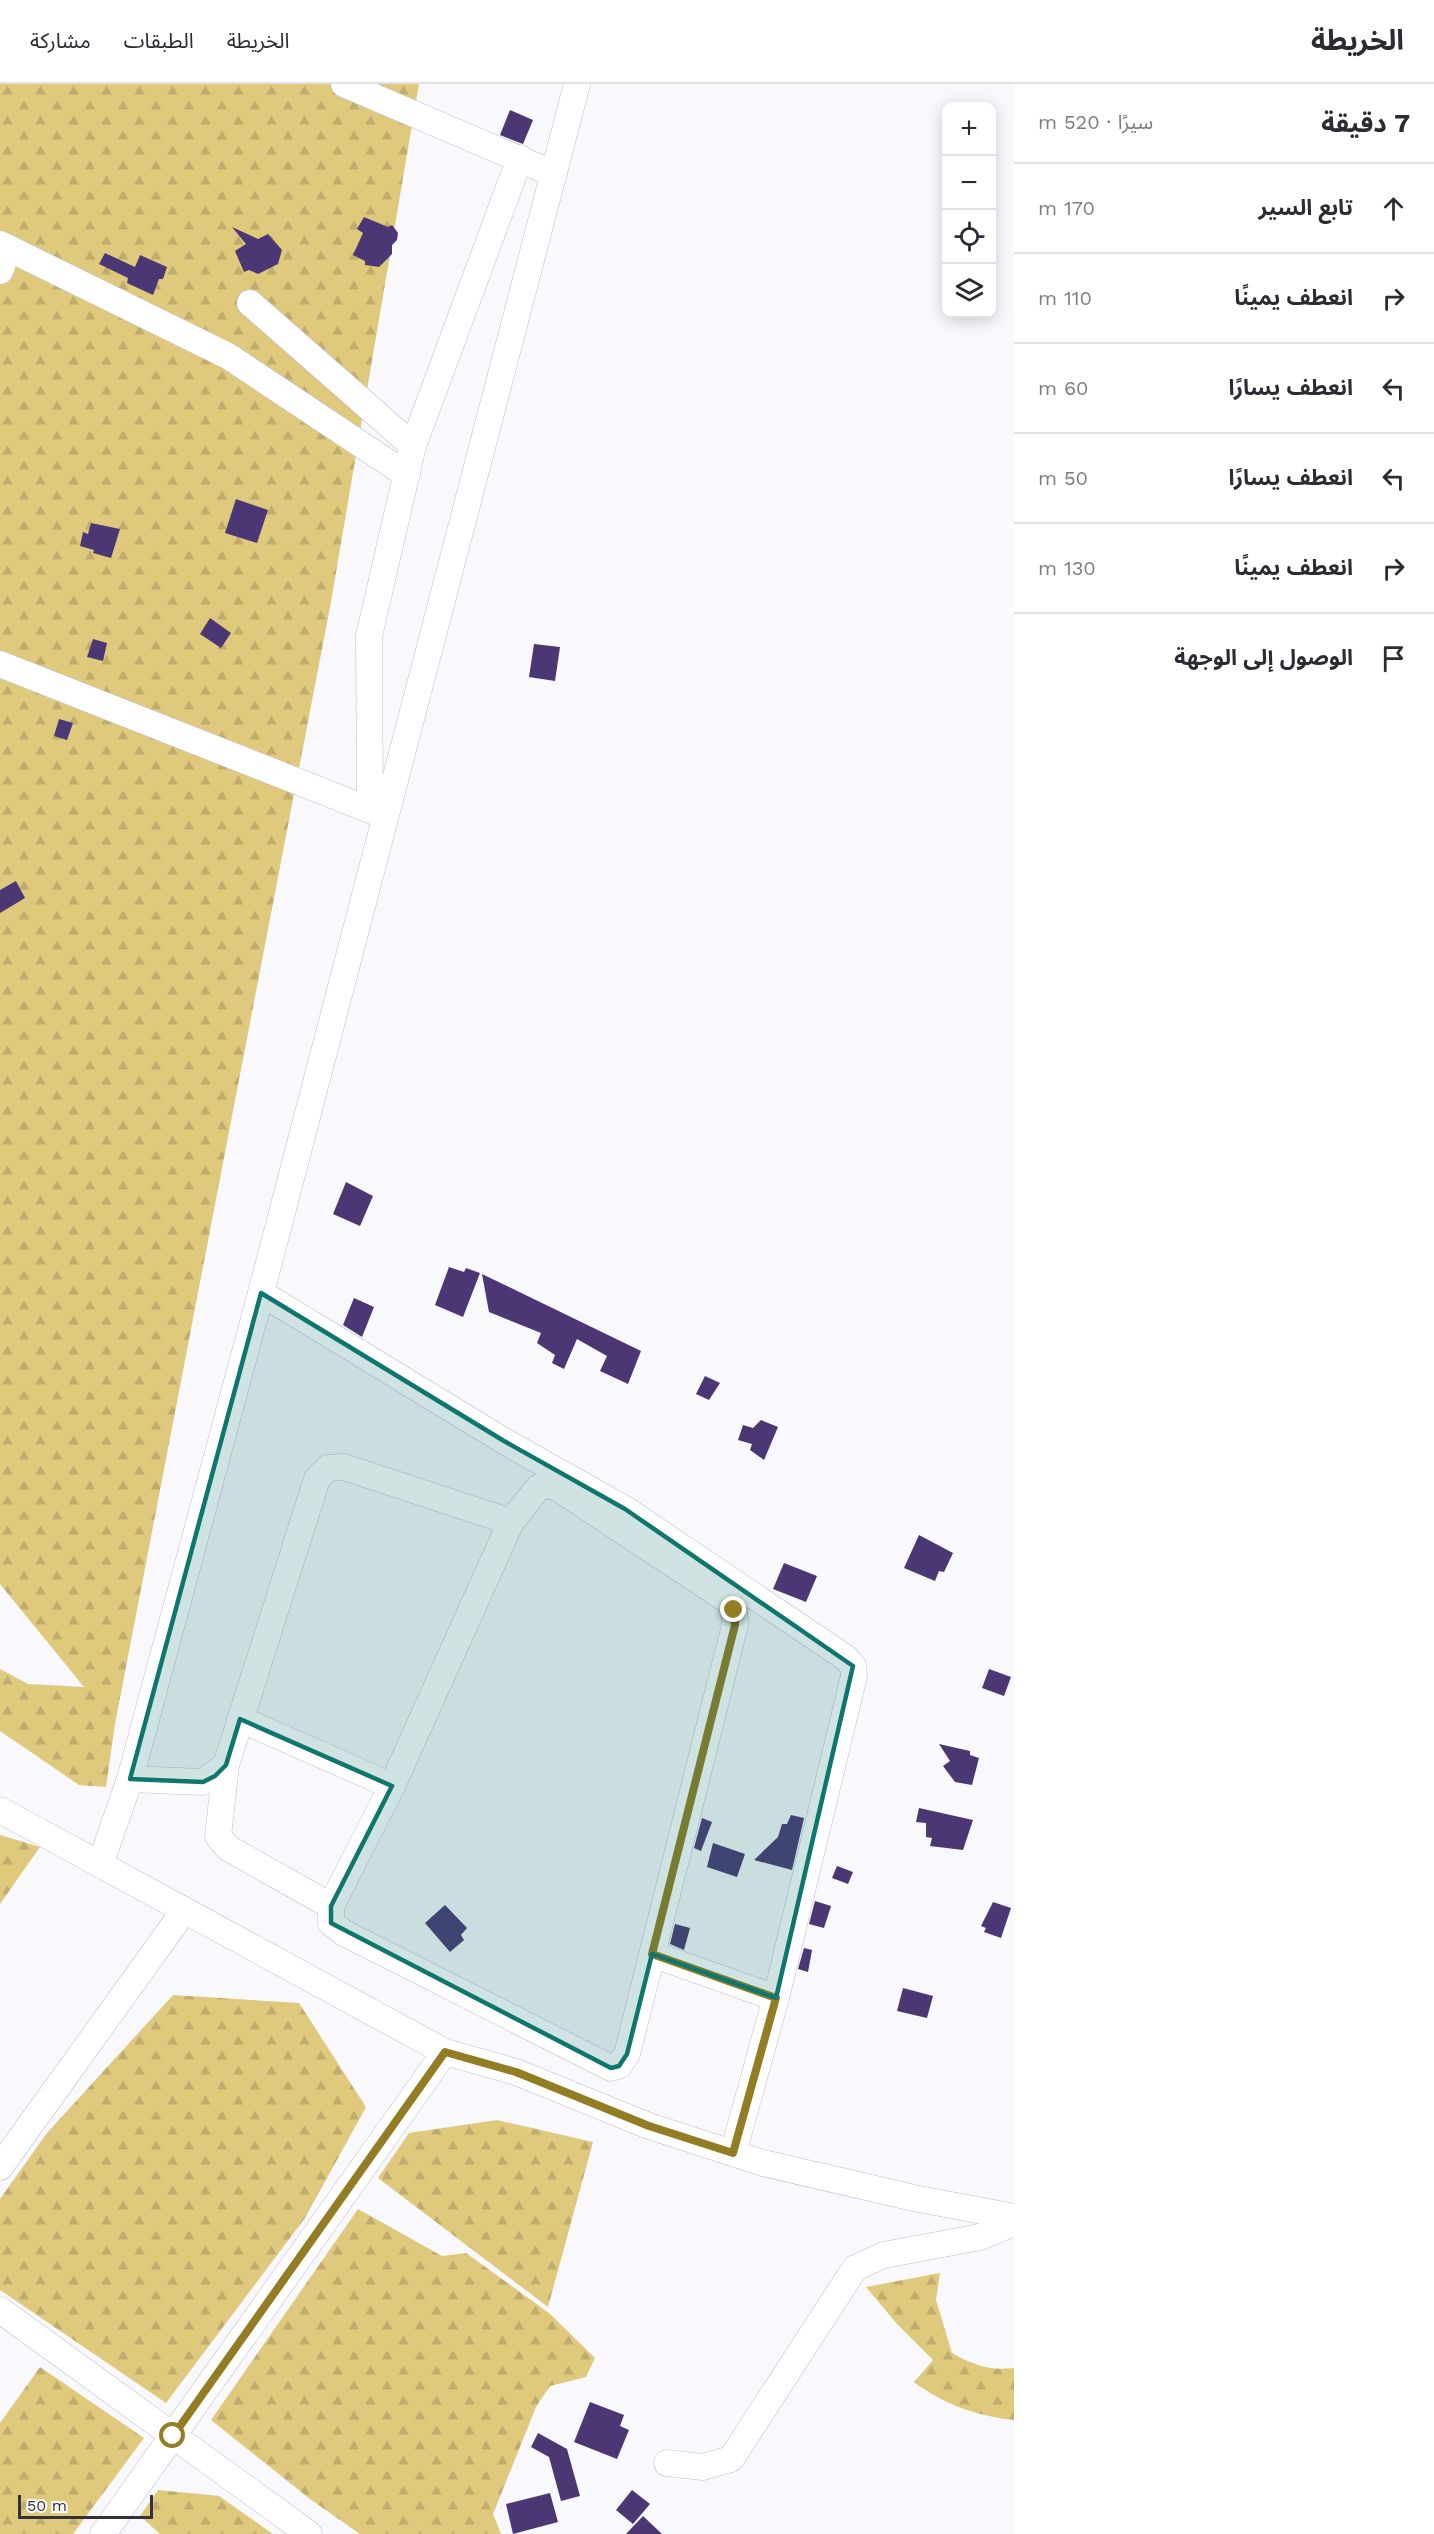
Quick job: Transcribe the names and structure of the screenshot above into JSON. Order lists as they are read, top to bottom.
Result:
{
  "scale_bar": "50 m",
  "page": {
    "header": "الخريطة",
    "nav": ["الخريطة", "الطبقات", "مشاركة"],
    "heading": ["7 دقيقة", "سيرًا · 520 m"],
    "map_buttons": ["+", "−"],
    "list": [
      ["تابع السير", "170 m"],
      ["انعطف يمينًا", "110 m"],
      ["انعطف يسارًا", "60 m"],
      ["انعطف يسارًا", "50 m"],
      ["انعطف يمينًا", "130 m"],
      "الوصول إلى الوجهة"
    ],
    "scale": "50 m"
  }
}
